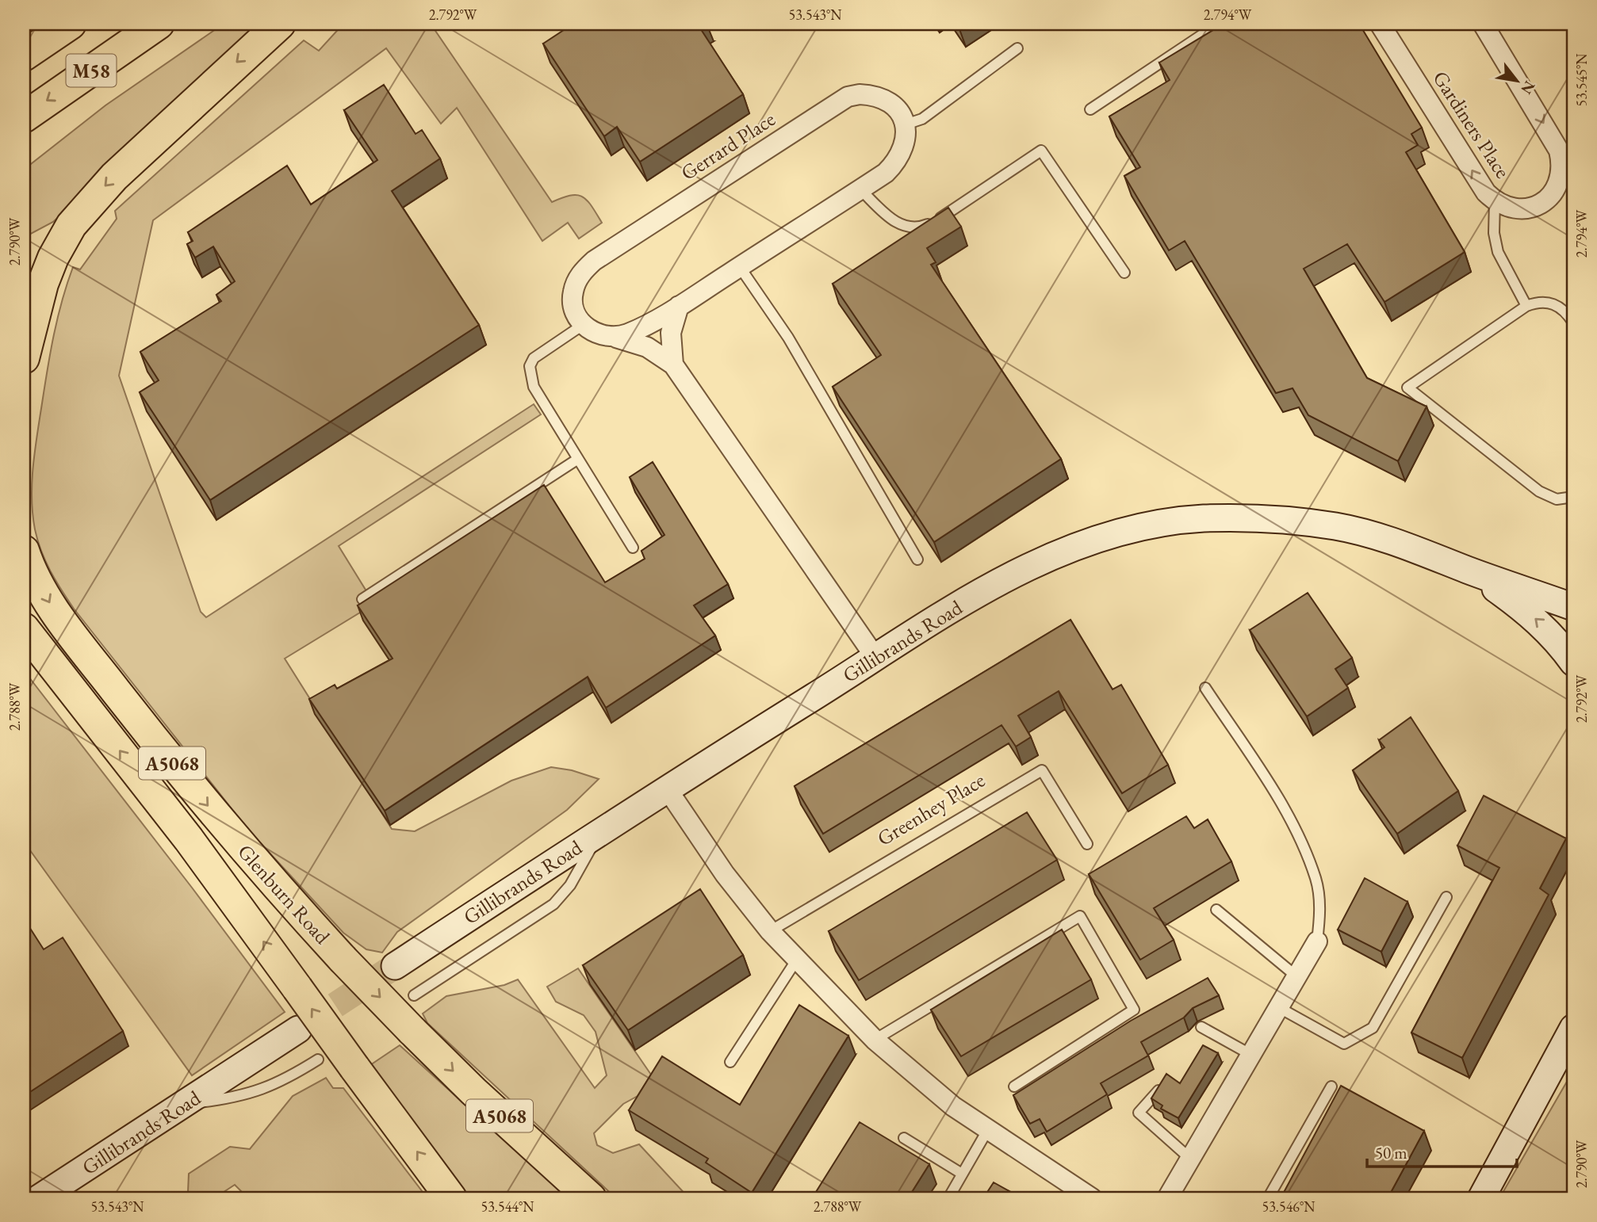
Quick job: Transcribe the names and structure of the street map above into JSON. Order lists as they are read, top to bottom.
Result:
{
  "streets": {
    "main road": ["M58", "A5068", "Glenburn Road"],
    "street": ["Gardiners Place", "Gerrard Place", "Gillibrands Road"],
    "lane": ["Greenhey Place"]
  },
  "scale_bar": "50 m",
  "north": "bottom right",
  "coordinates": [
    "2.792°W",
    "53.543°N",
    "2.794°W",
    "53.545°N",
    "2.790°W",
    "2.788°W",
    "53.544°N",
    "53.546°N"
  ]
}
